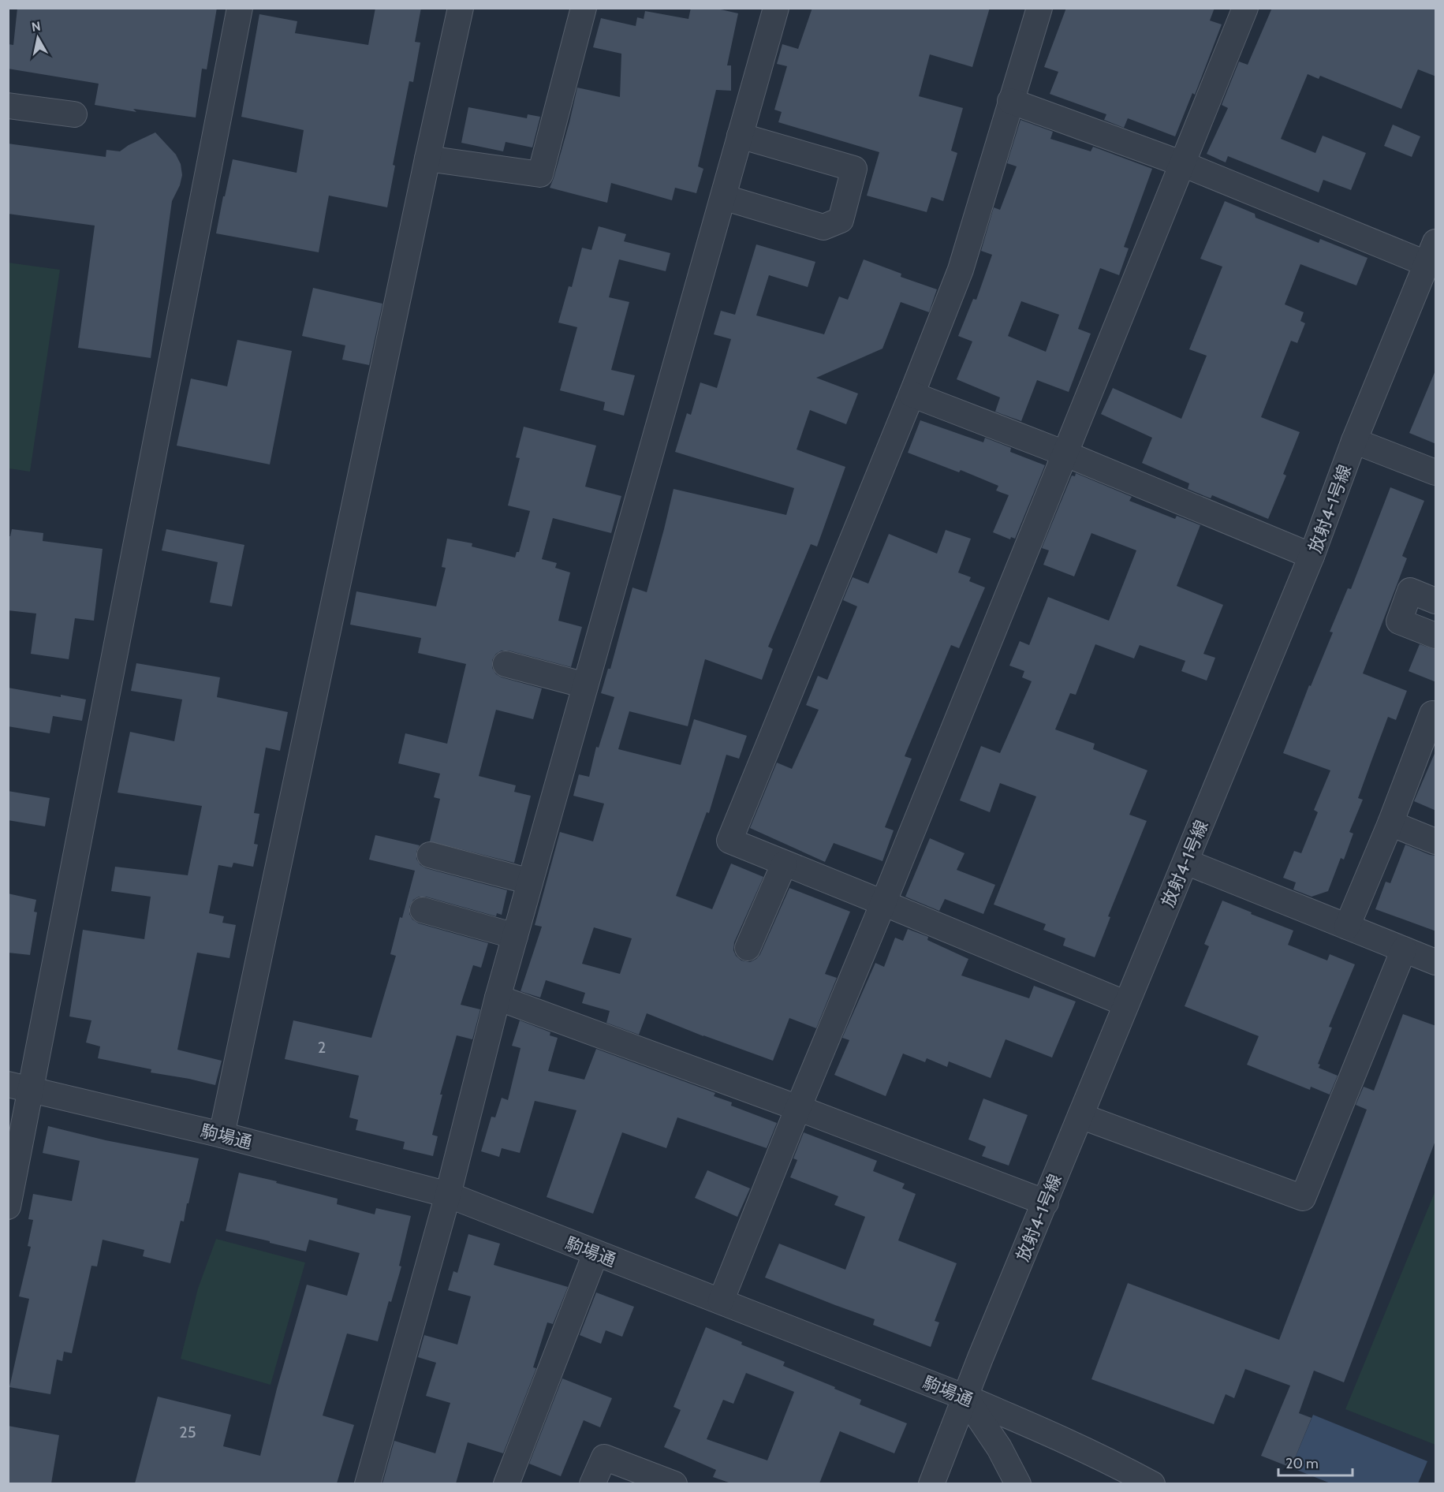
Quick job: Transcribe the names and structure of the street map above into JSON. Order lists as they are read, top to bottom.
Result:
{
  "streets": {
    "street": ["放射4-1号線", "駒場通"]
  },
  "crossings": [
    ["放射4-1号線", "駒場通"]
  ],
  "house_numbers": ["2", "25"],
  "scale_bar": "20 m",
  "north": "top"
}
